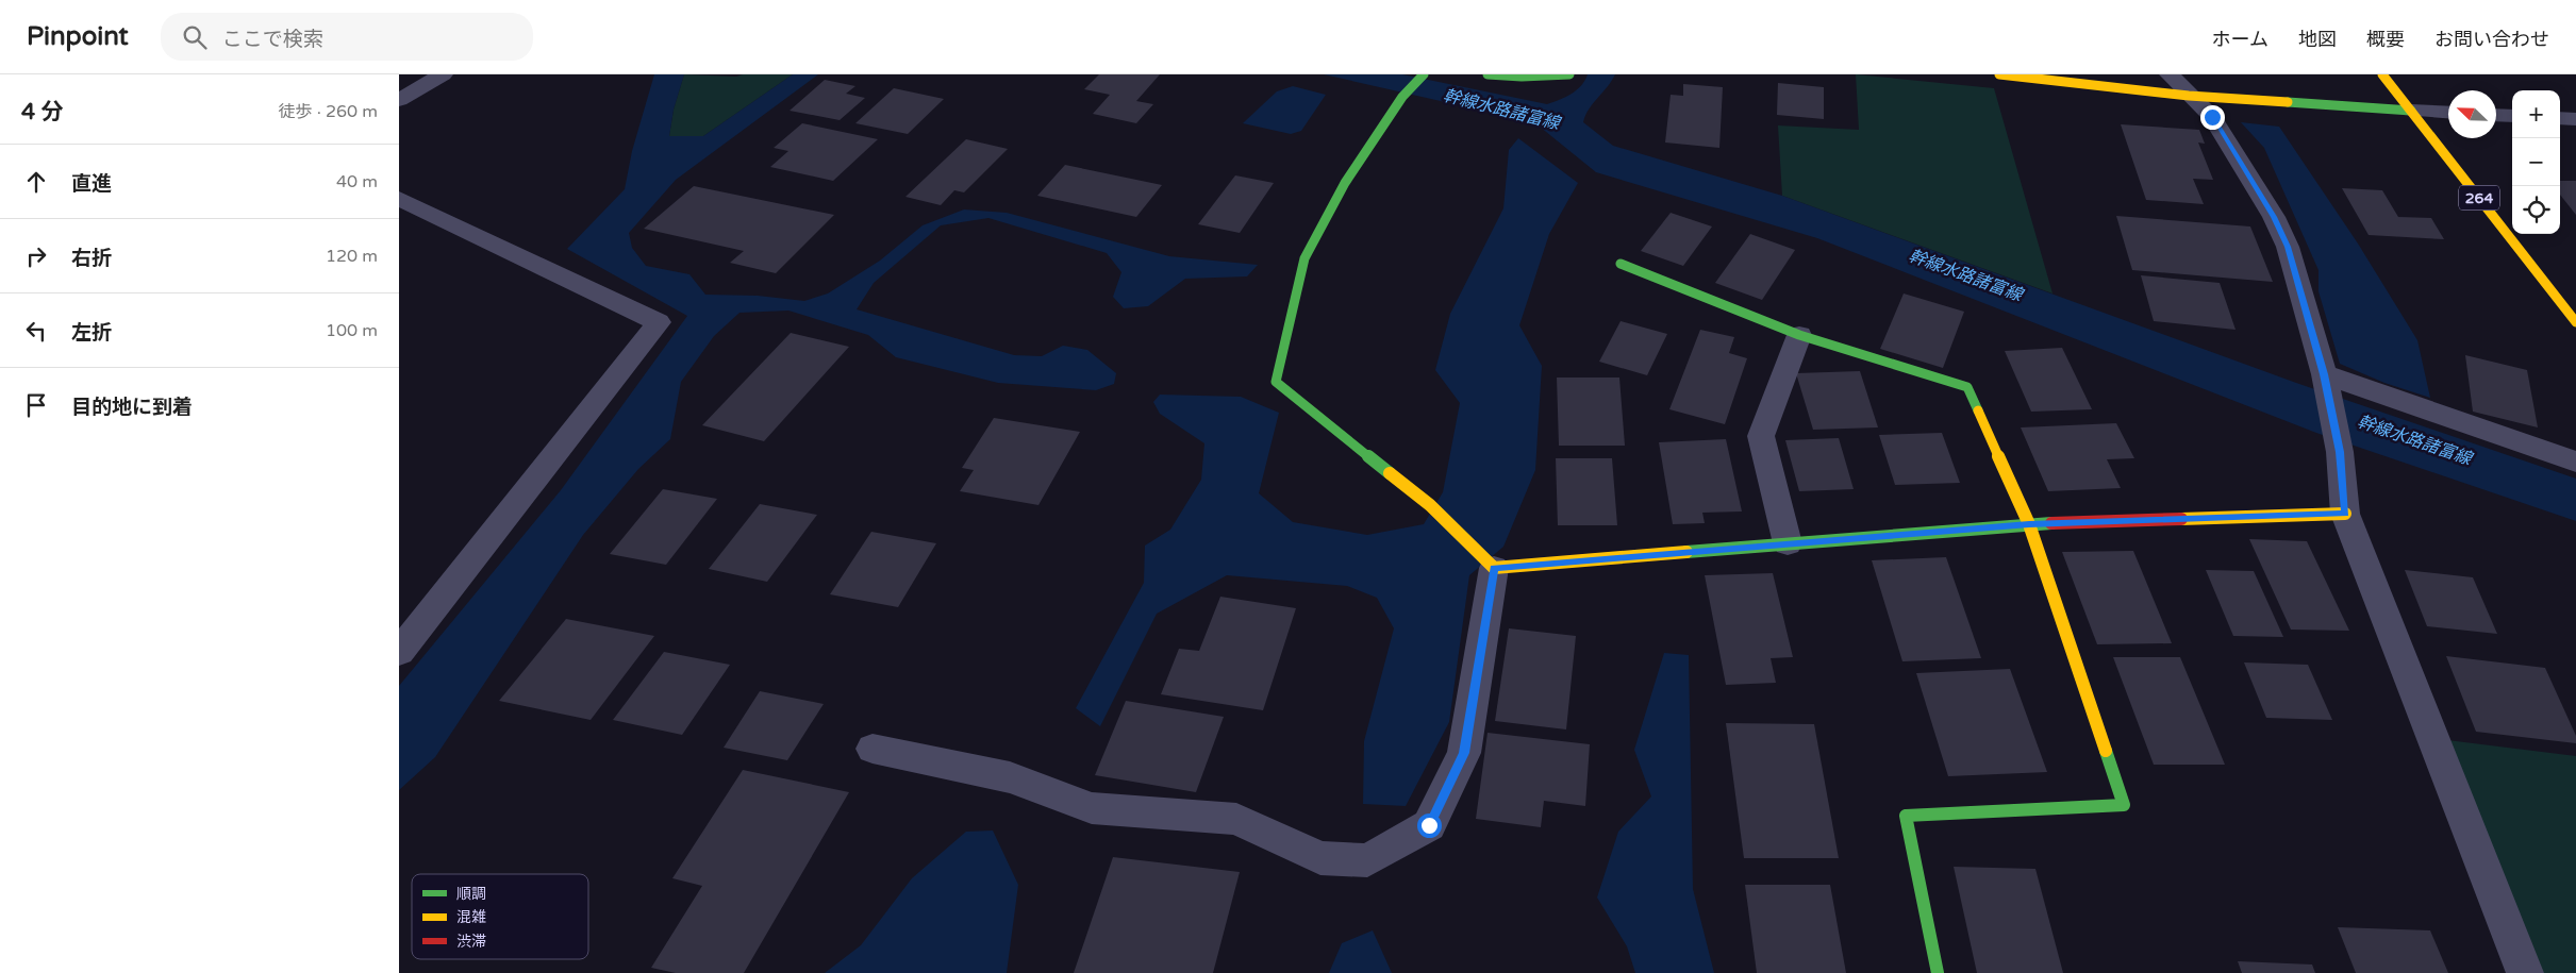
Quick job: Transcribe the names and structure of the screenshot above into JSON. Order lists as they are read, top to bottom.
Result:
{
  "streets": {
    "main road": ["264"]
  },
  "water": ["幹線水路諸富線"],
  "legend": ["順調", "混雑", "渋滞"],
  "north": "top left",
  "page": {
    "header": "Pinpoint",
    "search": "ここで検索",
    "nav": [
      "ホーム",
      "地図",
      "概要",
      "お問い合わせ"
    ],
    "heading": ["4 分", "徒歩 · 260 m"],
    "map_buttons": ["+", "−"],
    "list": [
      ["直進", "40 m"],
      ["右折", "120 m"],
      ["左折", "100 m"],
      "目的地に到着"
    ]
  }
}
